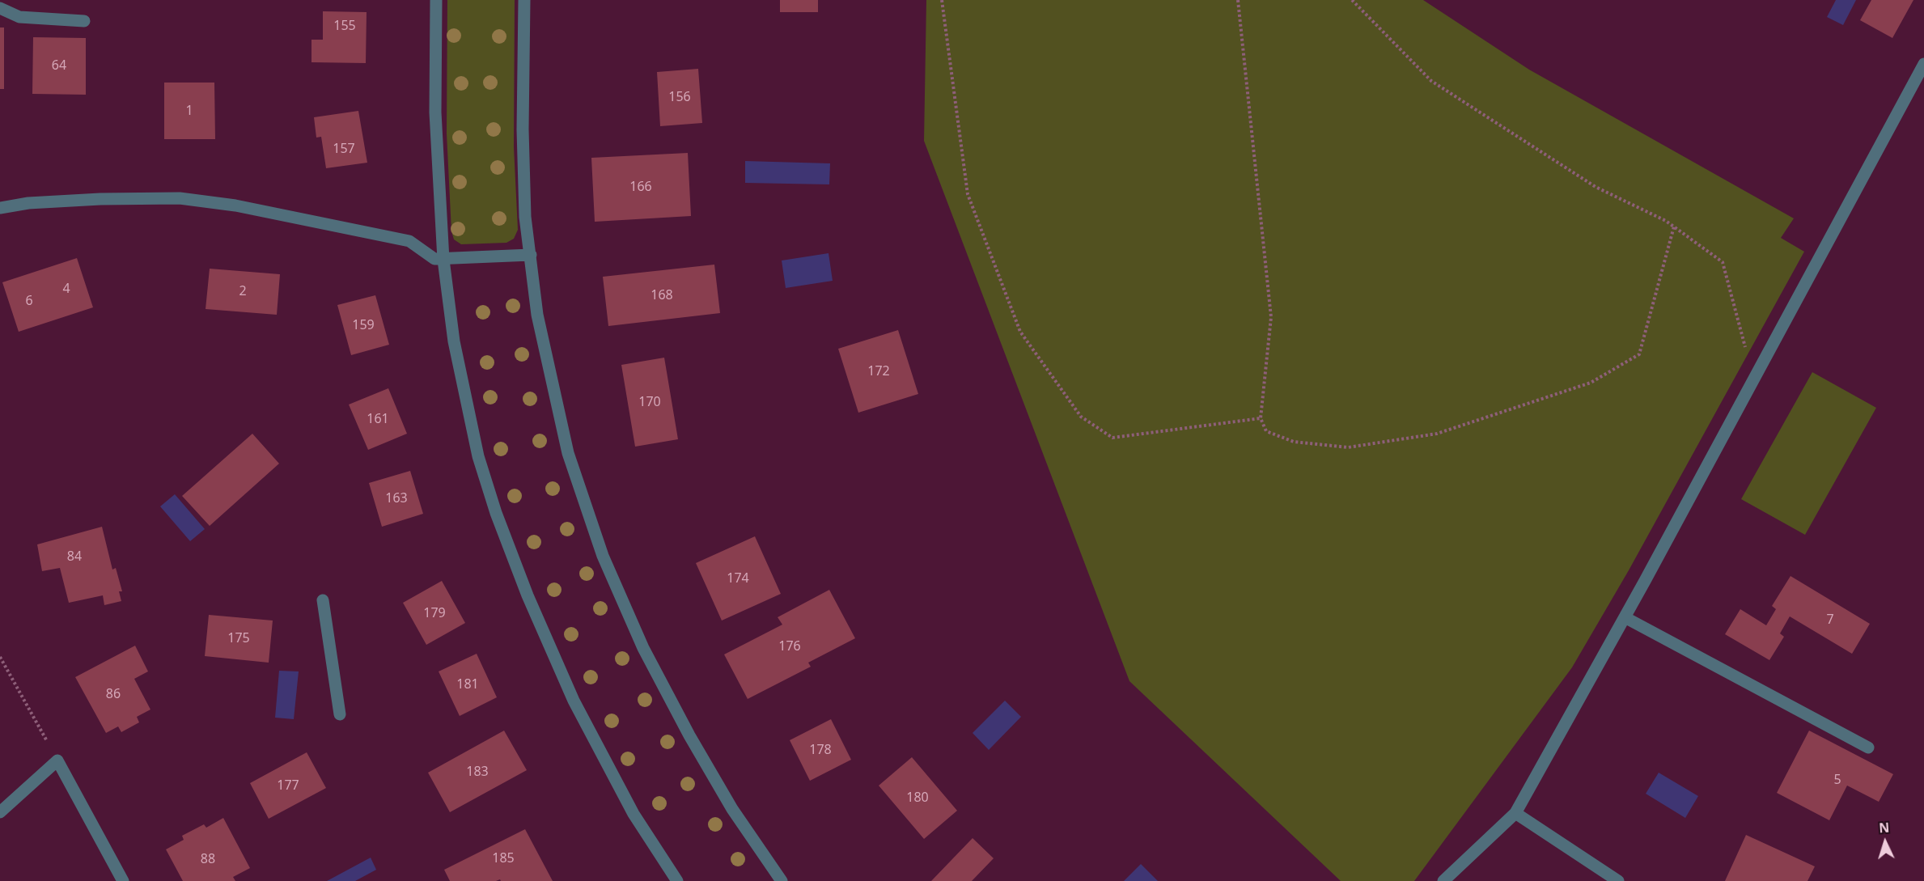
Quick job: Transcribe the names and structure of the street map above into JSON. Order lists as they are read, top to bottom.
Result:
{
  "house_numbers": [
    "155",
    "64",
    "156",
    "1",
    "157",
    "166",
    "4",
    "2",
    "168",
    "6",
    "159",
    "172",
    "170",
    "161",
    "163",
    "84",
    "174",
    "179",
    "7",
    "175",
    "176",
    "181",
    "86",
    "178",
    "183",
    "5",
    "177",
    "180",
    "185",
    "88"
  ],
  "north": "top"
}
